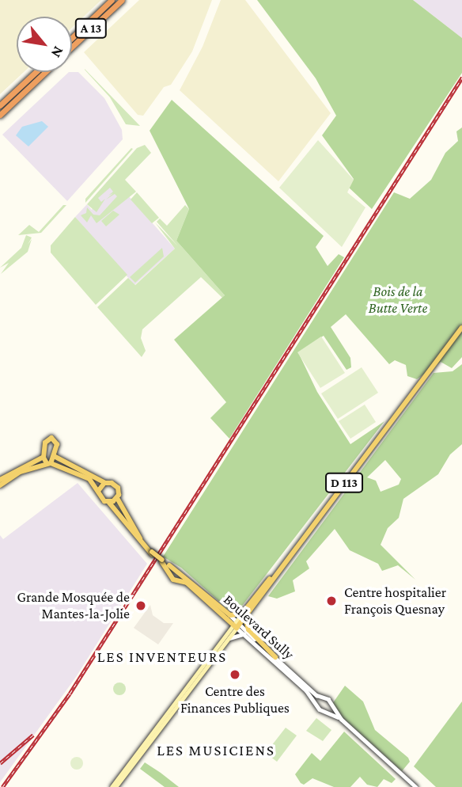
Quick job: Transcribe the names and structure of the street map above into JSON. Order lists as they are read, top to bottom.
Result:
{
  "streets": {
    "highway": ["A 13"],
    "main road": ["D 113", "Boulevard Sully"]
  },
  "crossings": [
    ["D 113", "Boulevard Sully"]
  ],
  "districts": ["LES INVENTEURS", "LES MUSICIENS"],
  "parks": ["Bois de la Butte Verte"],
  "places": ["Centre hospitalier François Quesnay", "Grande Mosquée de Mantes-la-Jolie", "Centre des Finances Publiques"],
  "north": "bottom right"
}
